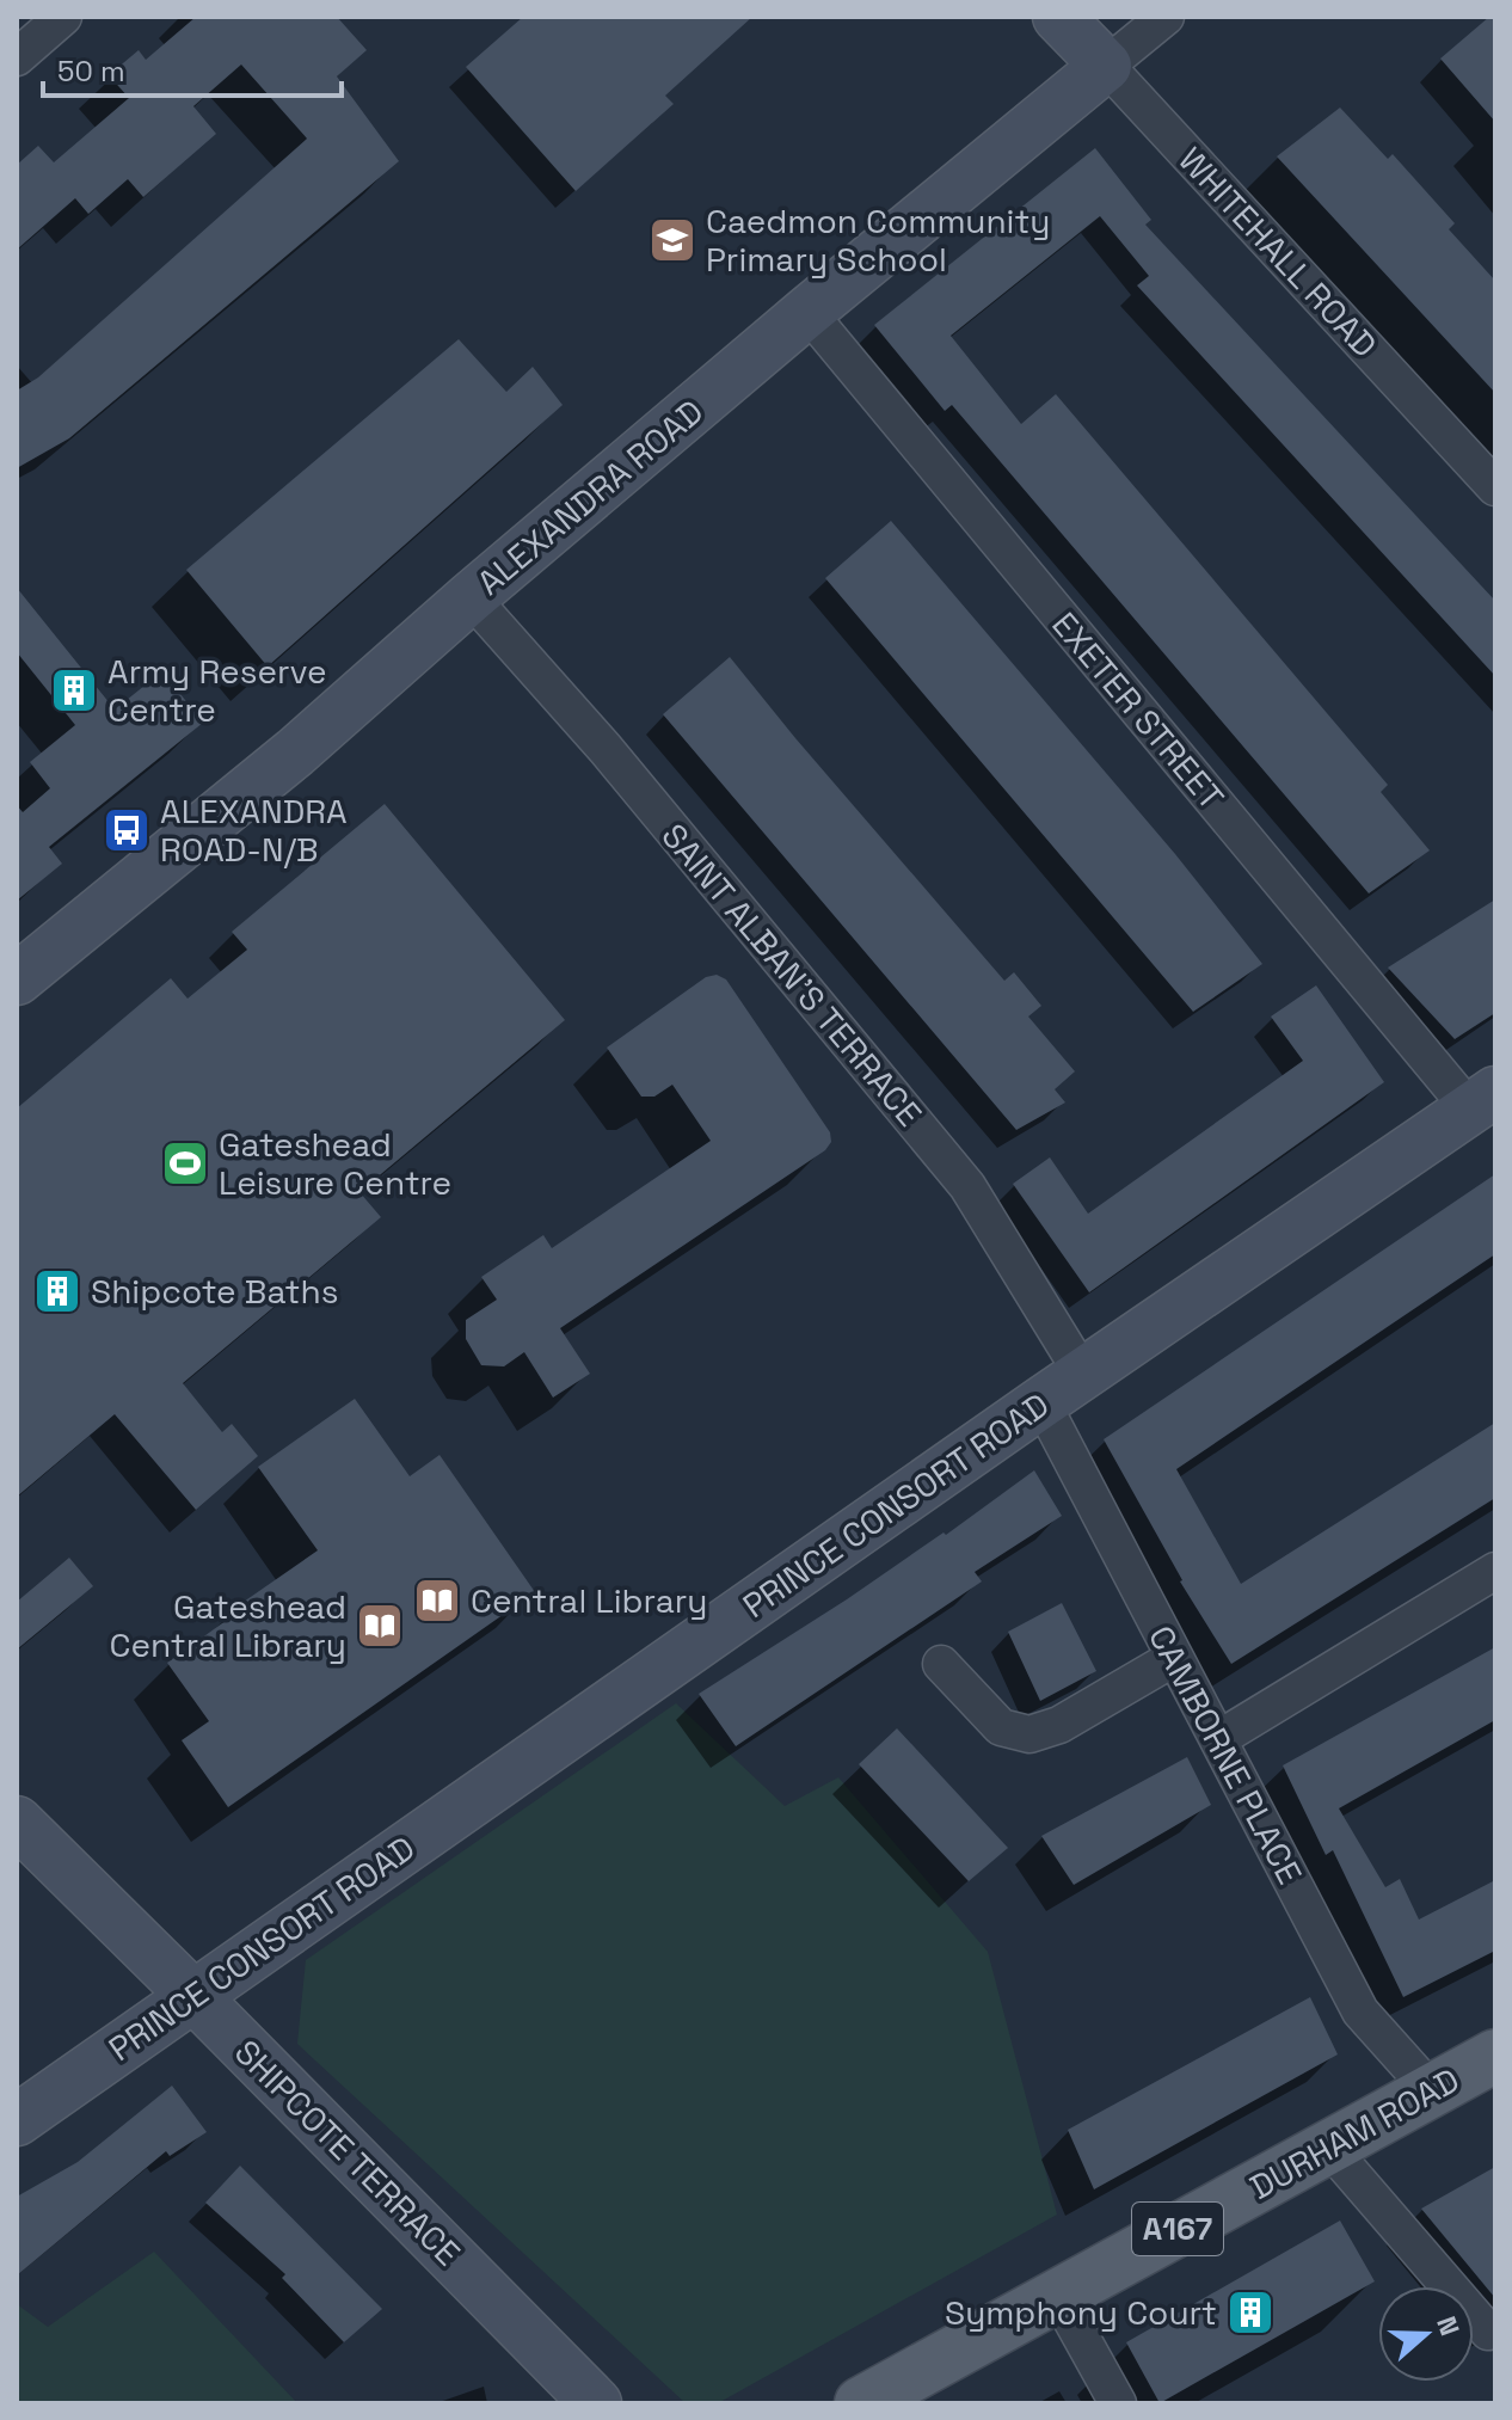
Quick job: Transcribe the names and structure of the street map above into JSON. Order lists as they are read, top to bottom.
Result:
{
  "streets": {
    "main road": ["DURHAM ROAD", "A167"],
    "street": [
      "WHITEHALL ROAD",
      "ALEXANDRA ROAD",
      "EXETER STREET",
      "SAINT ALBAN'S TERRACE",
      "PRINCE CONSORT ROAD",
      "CAMBORNE PLACE",
      "SHIPCOTE TERRACE"
    ]
  },
  "crossings": [
    ["WHITEHALL ROAD", "ALEXANDRA ROAD"],
    ["ALEXANDRA ROAD", "EXETER STREET"],
    ["ALEXANDRA ROAD", "SAINT ALBAN'S TERRACE"],
    ["EXETER STREET", "PRINCE CONSORT ROAD"],
    ["SAINT ALBAN'S TERRACE", "PRINCE CONSORT ROAD"],
    ["PRINCE CONSORT ROAD", "CAMBORNE PLACE"],
    ["PRINCE CONSORT ROAD", "SHIPCOTE TERRACE"],
    ["CAMBORNE PLACE", "DURHAM ROAD"]
  ],
  "places": {
    "school or university": ["Caedmon Community Primary School"],
    "building": ["Army Reserve Centre", "Shipcote Baths", "Symphony Court"],
    "bus stop": ["ALEXANDRA ROAD-N/B"],
    "sports": ["Gateshead Leisure Centre"],
    "library": ["Central Library", "Gateshead Central Library"]
  },
  "scale_bar": "50 m",
  "north": "right"
}
